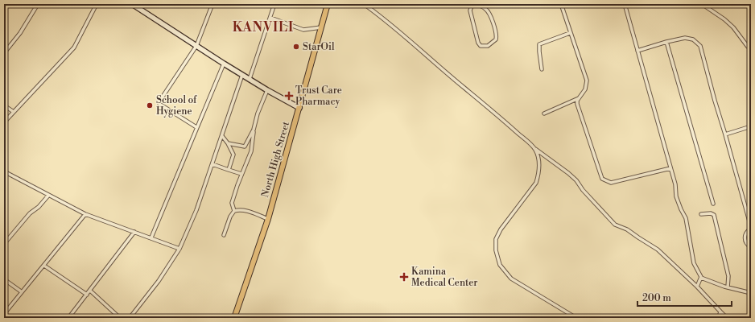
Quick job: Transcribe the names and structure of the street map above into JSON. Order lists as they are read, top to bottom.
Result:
{
  "streets": {
    "highway": ["North High Street"]
  },
  "districts": ["KANVILI"],
  "places": {
    "other": ["StarOil", "School of Hygiene"],
    "health": ["Trust Care Pharmacy", "Kamina Medical Center"]
  },
  "scale_bar": "200 m"
}
